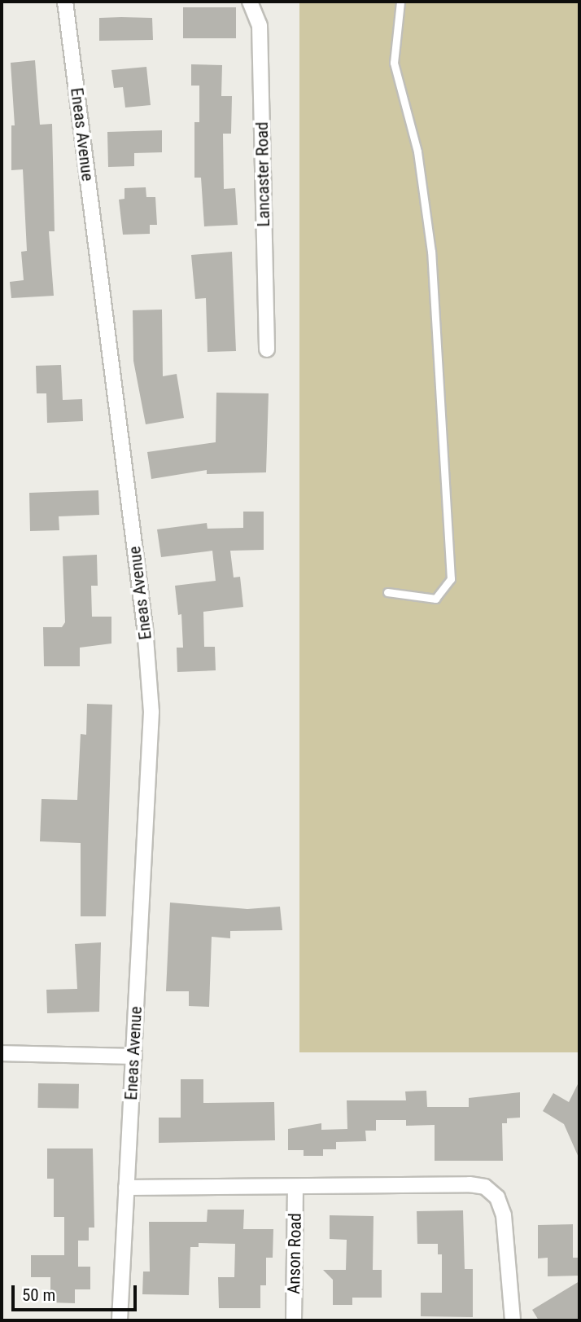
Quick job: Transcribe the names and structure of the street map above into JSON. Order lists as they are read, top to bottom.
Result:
{
  "streets": {
    "street": ["Eneas Avenue", "Lancaster Road", "Anson Road"]
  },
  "scale_bar": "50 m"
}
